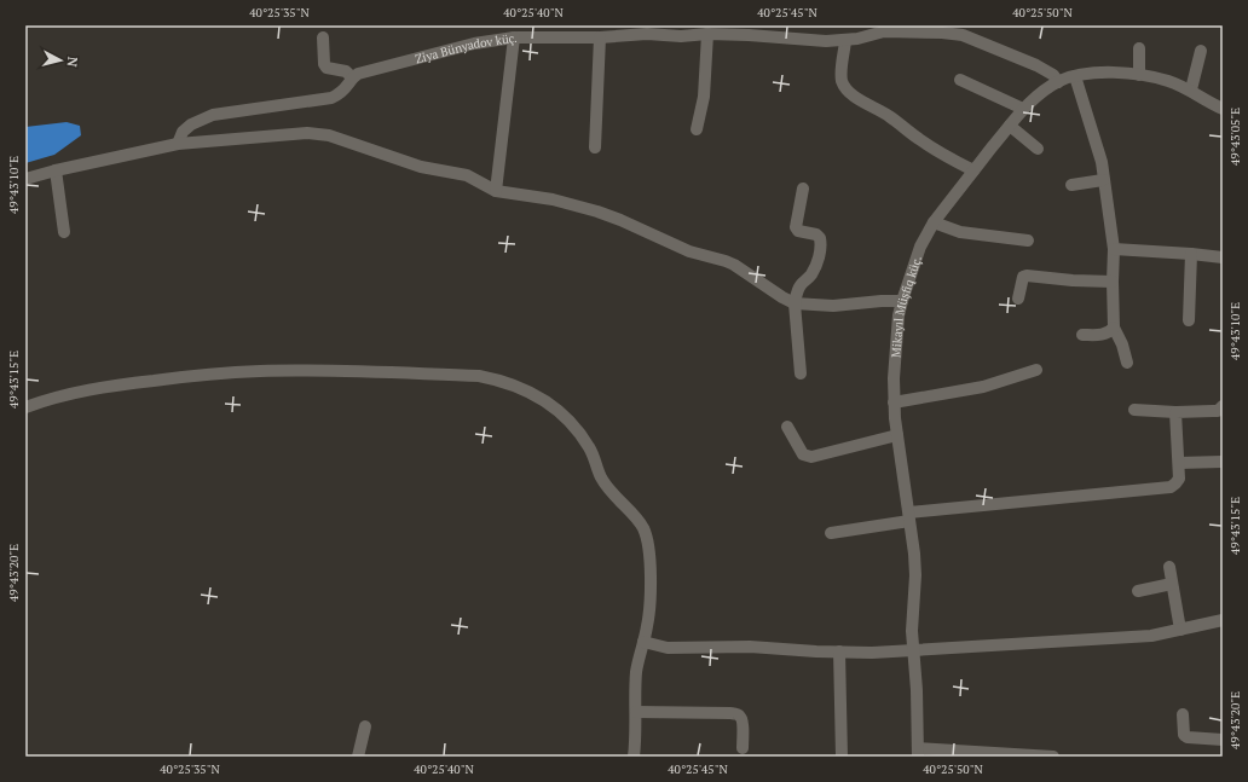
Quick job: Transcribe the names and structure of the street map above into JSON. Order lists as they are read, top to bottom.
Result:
{
  "streets": {
    "street": ["Ziya Bünyadov küç.", "Mikayıl Müşfiq küç."]
  },
  "crossings": [
    ["Ziya Bünyadov küç.", "Mikayıl Müşfiq küç."]
  ],
  "north": "right",
  "coordinates": [
    "40°25'35\"N",
    "40°25'40\"N",
    "40°25'45\"N",
    "40°25'50\"N",
    "49°43'05\"E",
    "49°43'10\"E",
    "49°43'15\"E",
    "49°43'20\"E"
  ]
}
